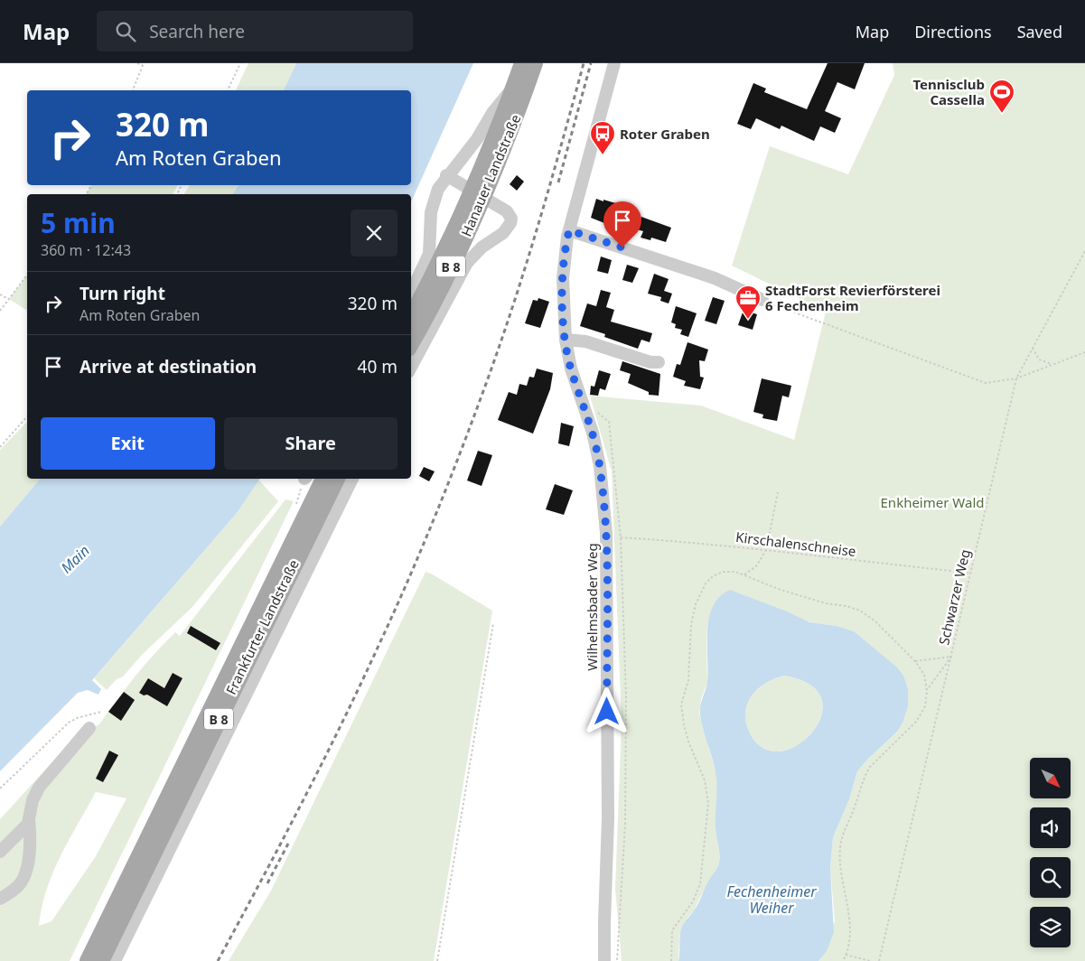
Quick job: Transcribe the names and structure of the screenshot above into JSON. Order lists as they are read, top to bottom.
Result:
{
  "streets": {
    "main road": ["Hanauer Landstraße", "B 8"],
    "street": ["Wilhelmsbader Weg", "Frankfurter Landstraße"],
    "path": ["Kirschalenschneise", "Schwarzer Weg"]
  },
  "crossings": [
    ["Kirschalenschneise", "Schwarzer Weg"]
  ],
  "water": ["Main", "Fechenheimer Weiher"],
  "parks": ["Enkheimer Wald"],
  "places": {
    "sports": ["Tennisclub Cassella"],
    "bus stop": ["Roter Graben"],
    "office": ["StadtForst Revierförsterei 6 Fechenheim"]
  },
  "north": "bottom right",
  "page": {
    "header": "Map",
    "search": "Search here",
    "nav": ["Map", "Directions", "Saved"],
    "turn": ["320 m", "Am Roten Graben"],
    "heading": ["5 min", "360 m · 12:43"],
    "list": [
      {
        "name": "Turn right",
        "note": "Am Roten Graben",
        "value": "320 m"
      },
      {
        "name": "Arrive at destination",
        "value": "40 m"
      }
    ],
    "buttons": ["Exit", "Share"]
  }
}
